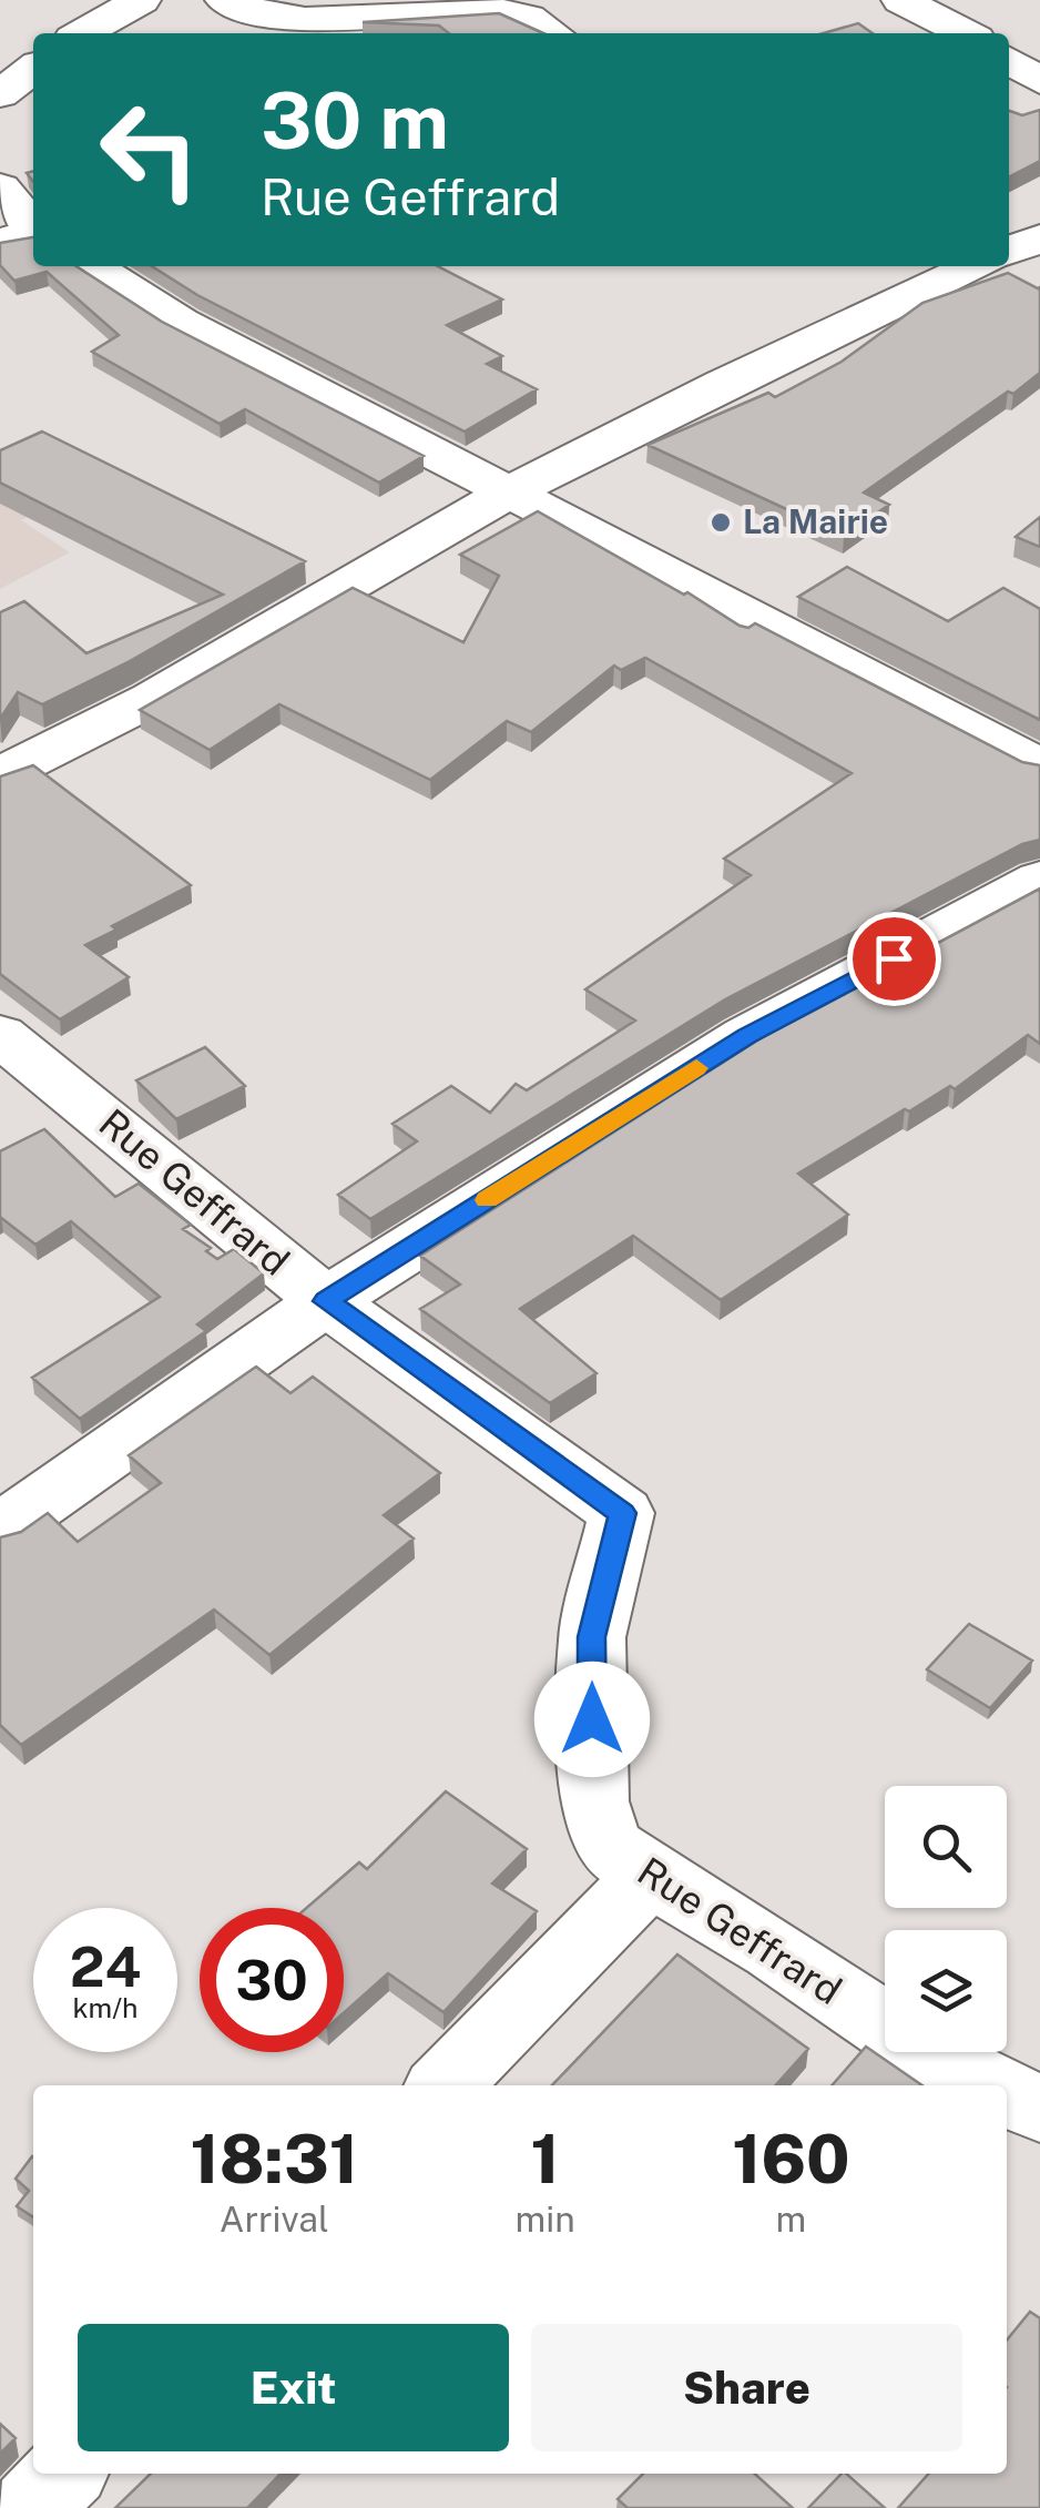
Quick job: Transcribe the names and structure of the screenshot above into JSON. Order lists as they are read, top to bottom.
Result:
{
  "streets": {
    "street": ["Rue Geffrard"]
  },
  "places": ["La Mairie"],
  "page": {
    "turn": ["30 m", "Rue Geffrard"],
    "speed": "24 km/h",
    "limit": "30",
    "eta": [
      "18:31",
      "Arrival",
      "1",
      "min",
      "160",
      "m"
    ],
    "buttons": ["Exit", "Share"]
  }
}
